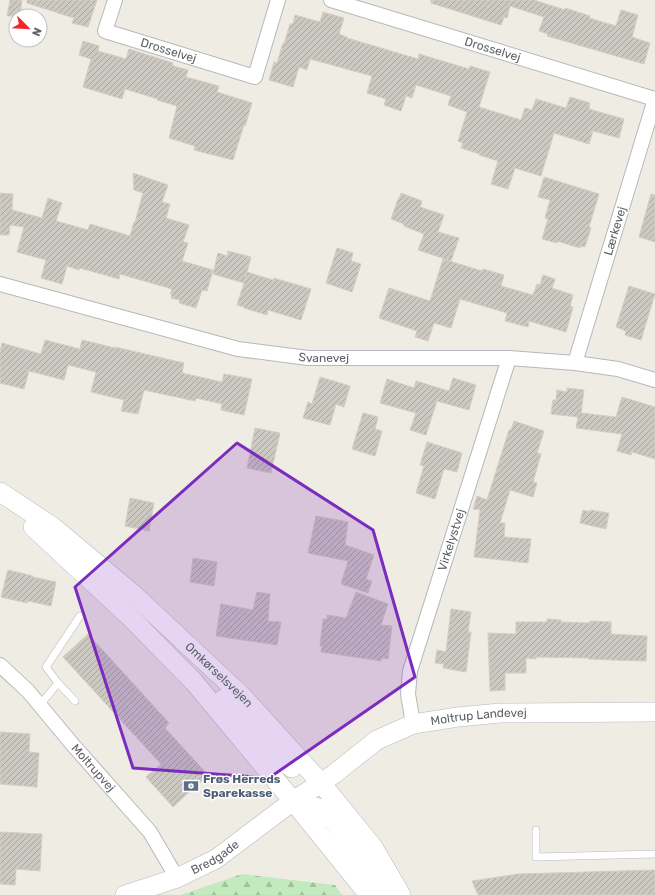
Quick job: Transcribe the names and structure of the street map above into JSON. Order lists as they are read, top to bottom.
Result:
{
  "streets": {
    "main road": ["Omkørselsvejen", "Moltrup Landevej", "Bredgade"],
    "street": [
      "Drosselvej",
      "Lærkevej",
      "Svanevej",
      "Virkelystvej",
      "Moltrupvej"
    ]
  },
  "crossings": [
    ["Drosselvej", "Lærkevej"],
    ["Lærkevej", "Svanevej"],
    ["Svanevej", "Virkelystvej"],
    ["Virkelystvej", "Moltrup Landevej"],
    ["Omkørselsvejen", "Moltrup Landevej"],
    ["Omkørselsvejen", "Bredgade"],
    ["Moltrup Landevej", "Bredgade"],
    ["Moltrupvej", "Bredgade"]
  ],
  "places": {
    "bank": ["Frøs Herreds Sparekasse"]
  },
  "north": "bottom right"
}
